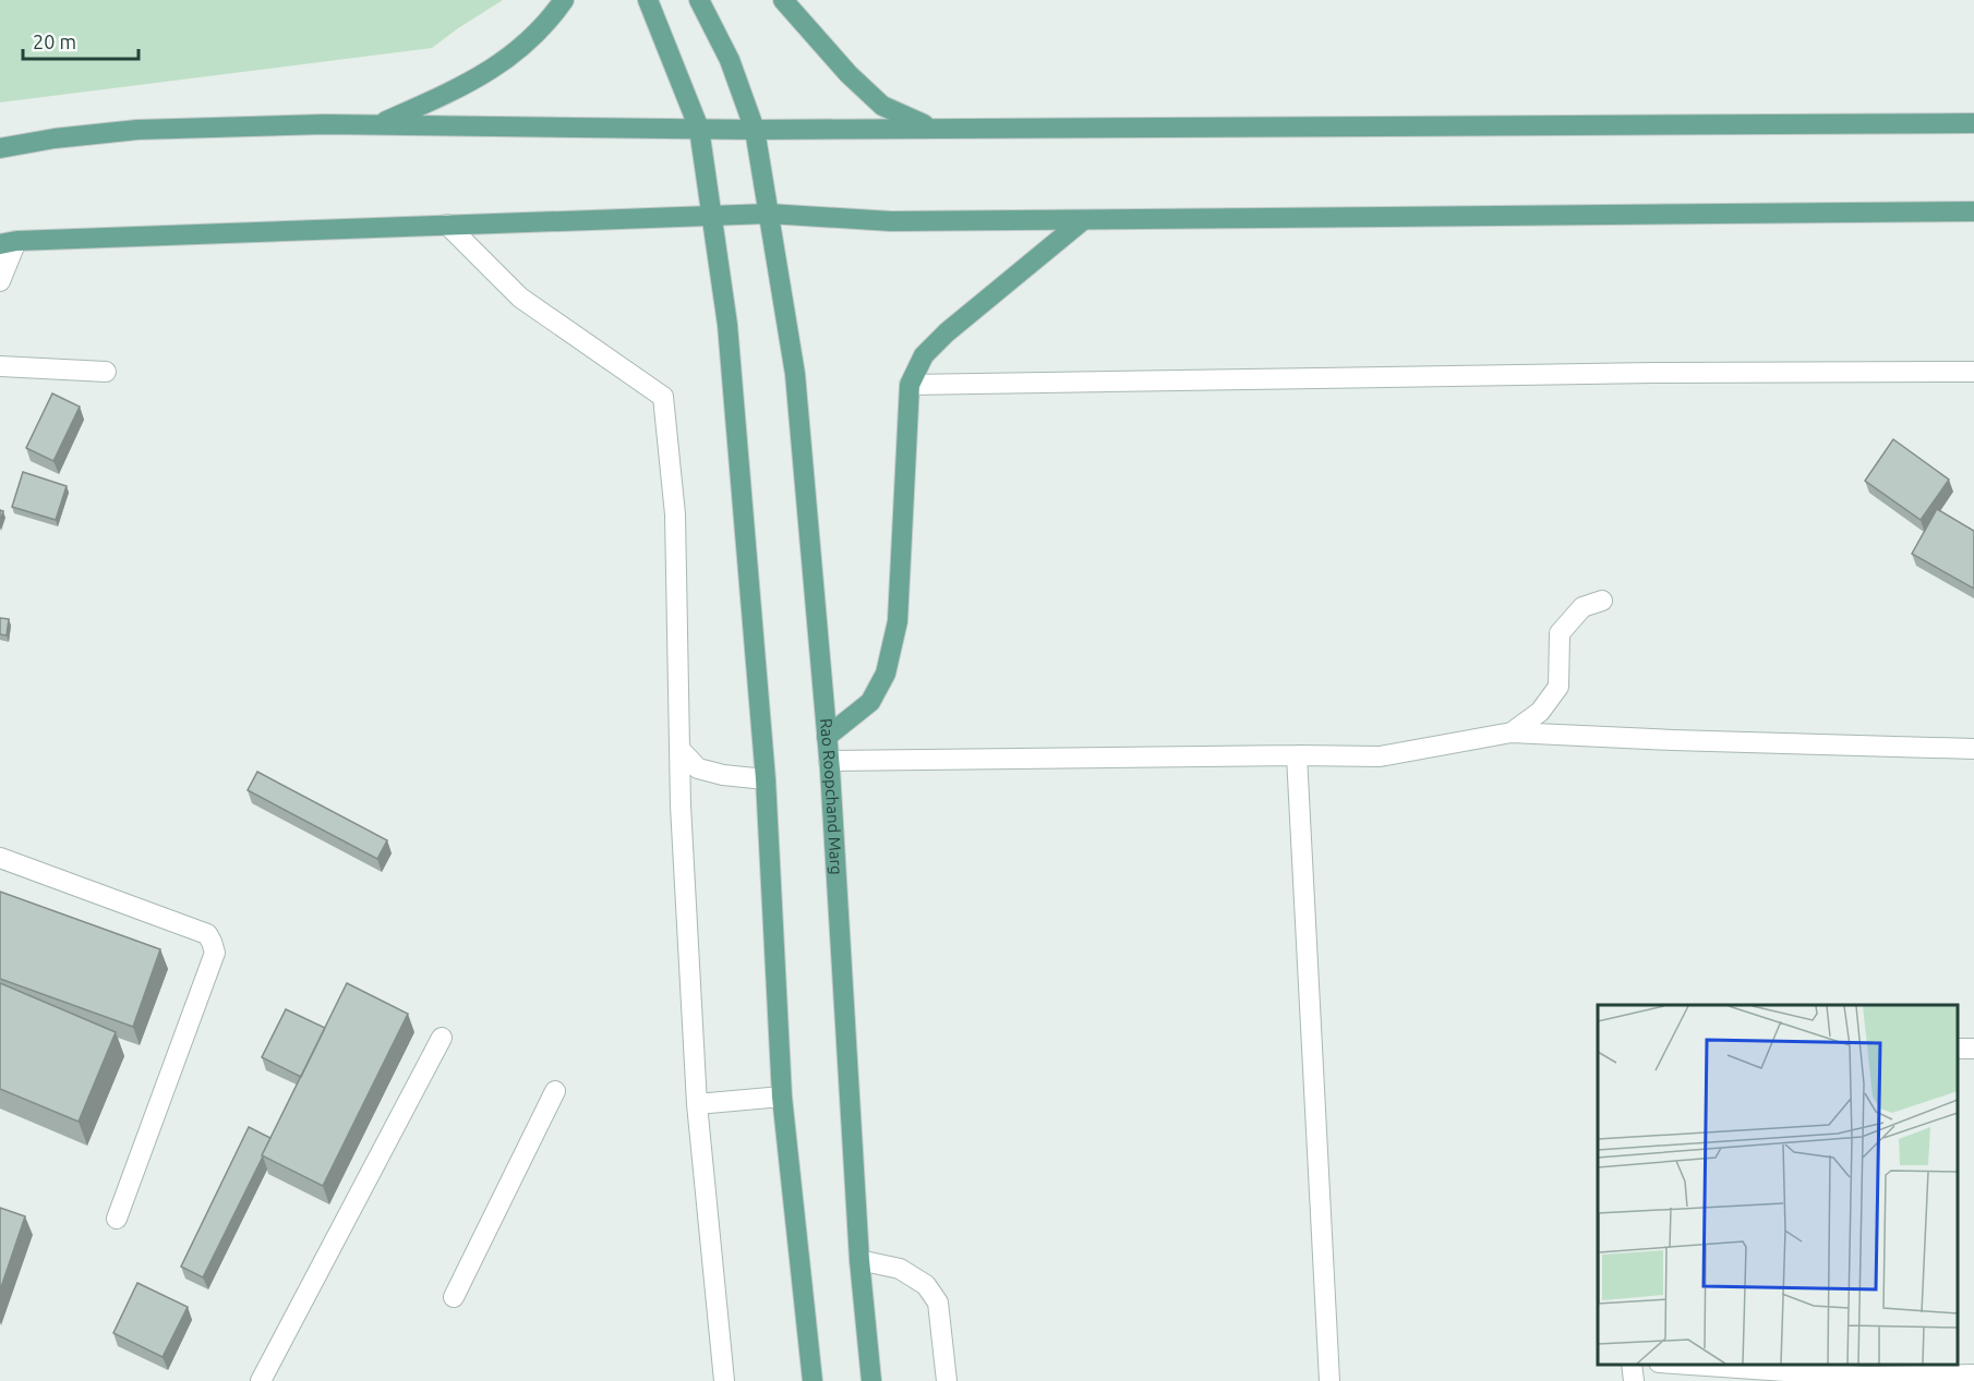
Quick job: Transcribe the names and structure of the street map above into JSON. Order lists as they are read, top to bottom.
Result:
{
  "streets": {
    "main road": ["Rao Roopchand Marg"]
  },
  "scale_bar": "20 m"
}
